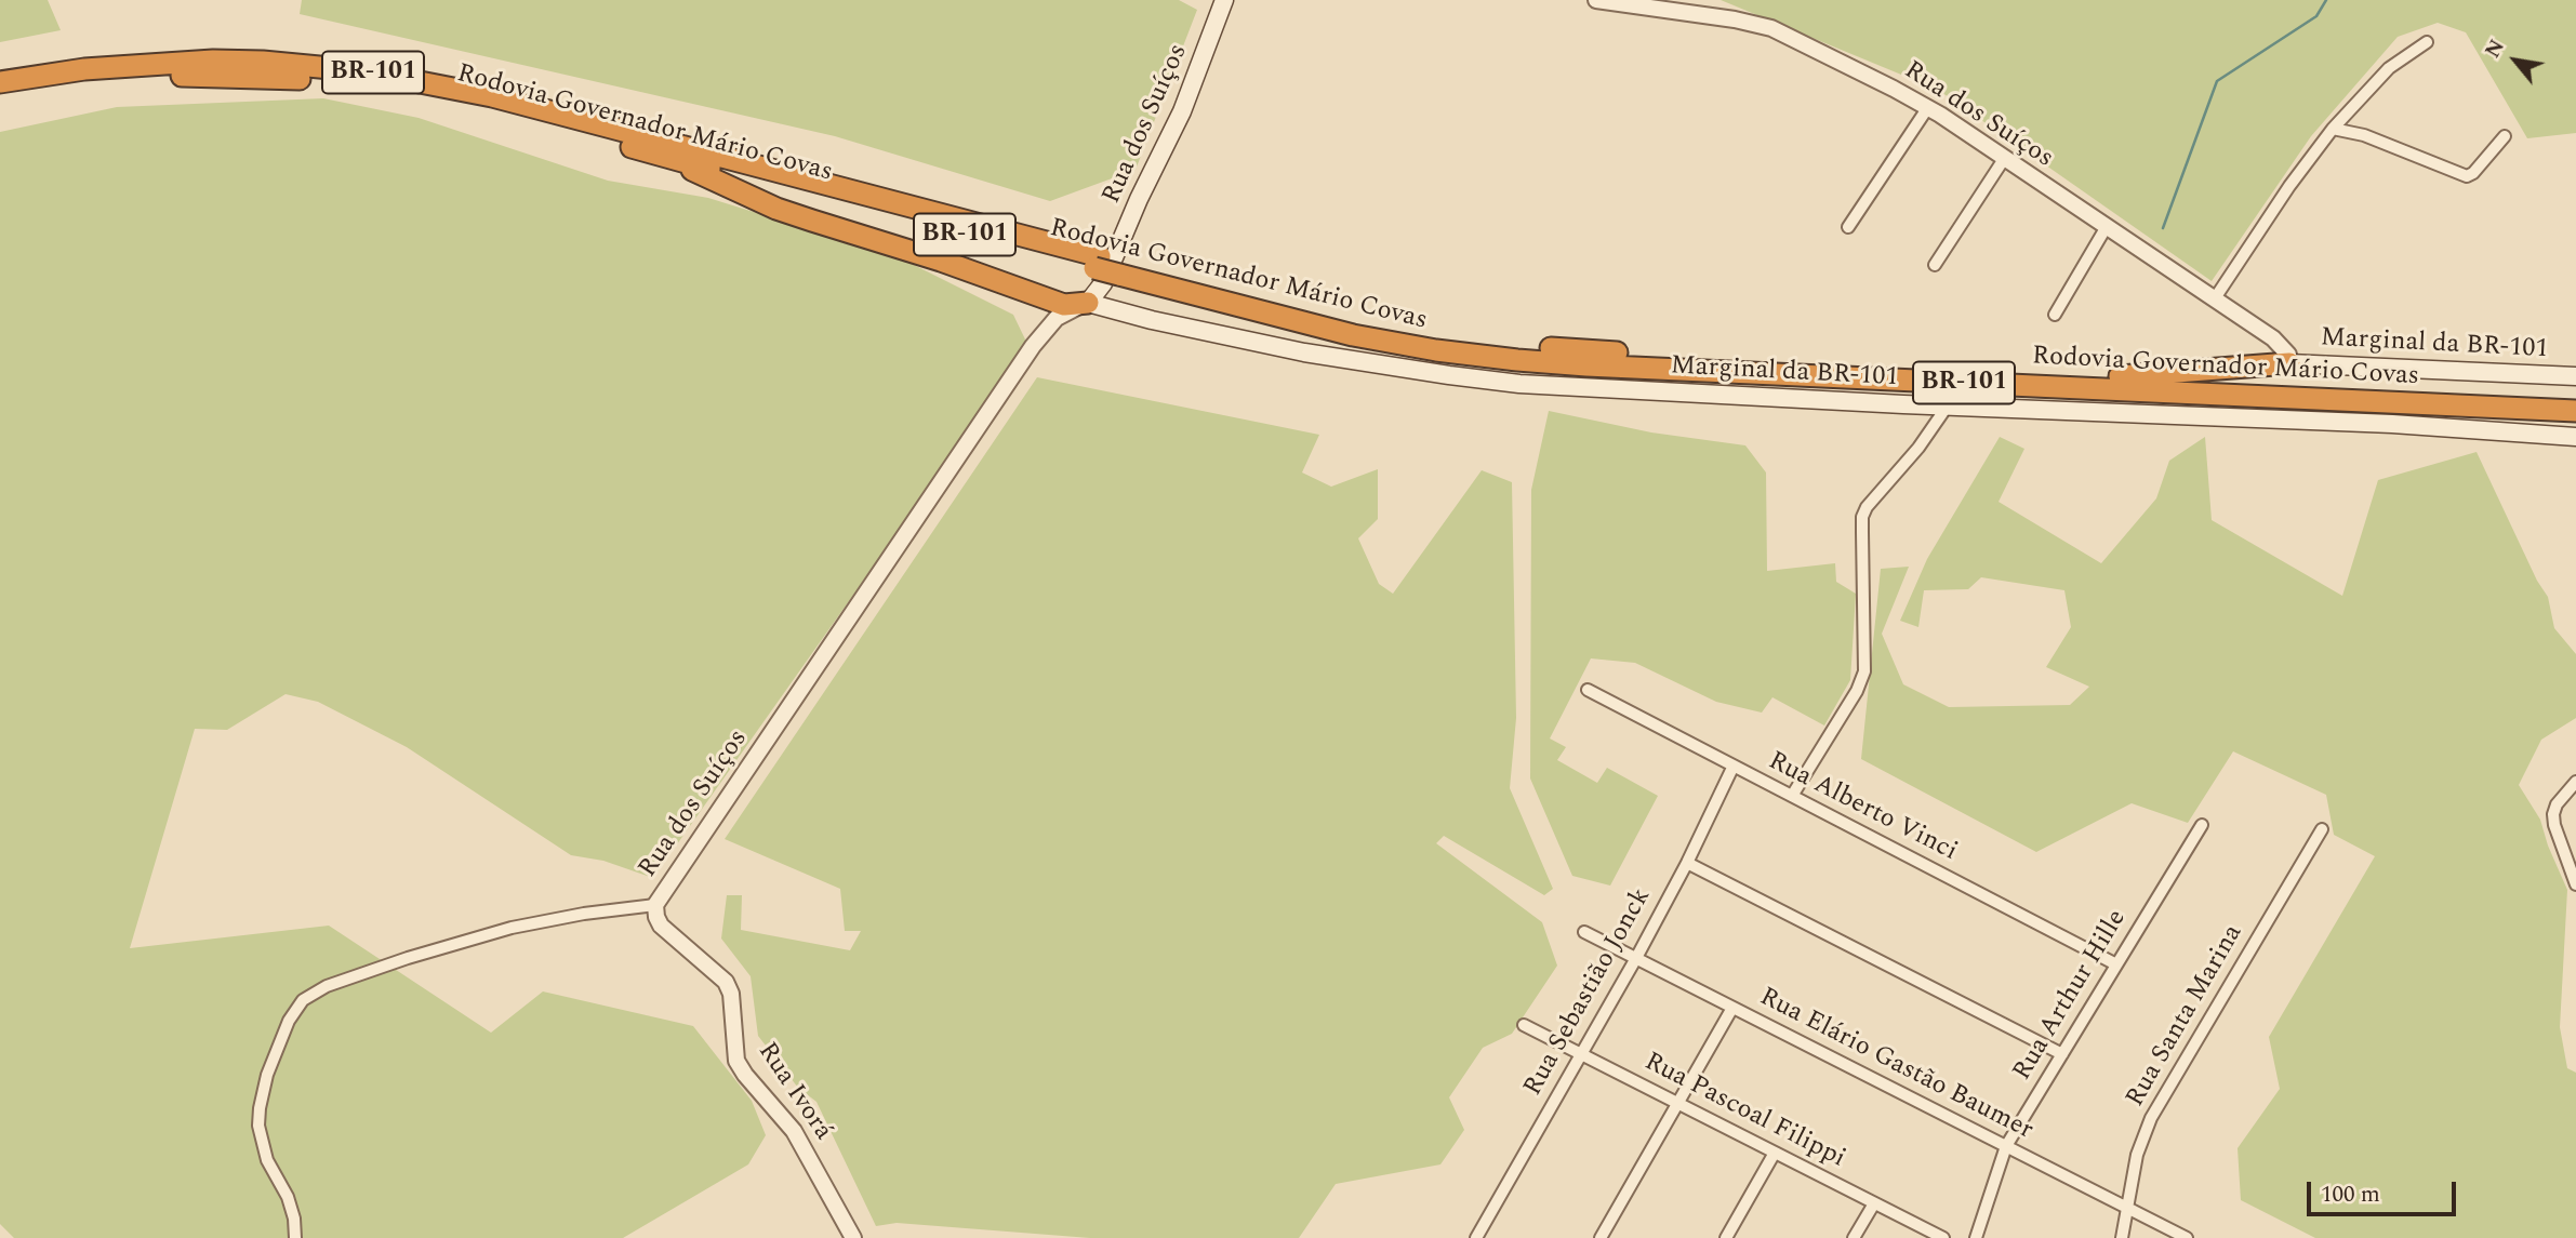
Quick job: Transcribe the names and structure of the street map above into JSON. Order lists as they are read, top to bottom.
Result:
{
  "streets": {
    "highway": ["BR-101", "Rodovia Governador Mário Covas"],
    "main road": ["Rua dos Suíços", "Marginal da BR-101"],
    "street": [
      "Rua Alberto Vinci",
      "Rua Sebastião Jonck",
      "Rua Arthur Hille",
      "Rua Santa Marina",
      "Rua Elário Gastão Baumer",
      "Rua Ivorá",
      "Rua Pascoal Filippi"
    ]
  },
  "crossings": [
    ["Rua dos Suíços", "Marginal da BR-101"],
    ["Rua dos Suíços", "Rua Ivorá"],
    ["Rua Alberto Vinci", "Rua Sebastião Jonck"],
    ["Rua Alberto Vinci", "Rua Arthur Hille"],
    ["Rua Sebastião Jonck", "Rua Elário Gastão Baumer"],
    ["Rua Sebastião Jonck", "Rua Pascoal Filippi"],
    ["Rua Arthur Hille", "Rua Elário Gastão Baumer"],
    ["Rua Santa Marina", "Rua Elário Gastão Baumer"]
  ],
  "scale_bar": "100 m",
  "north": "top left"
}
